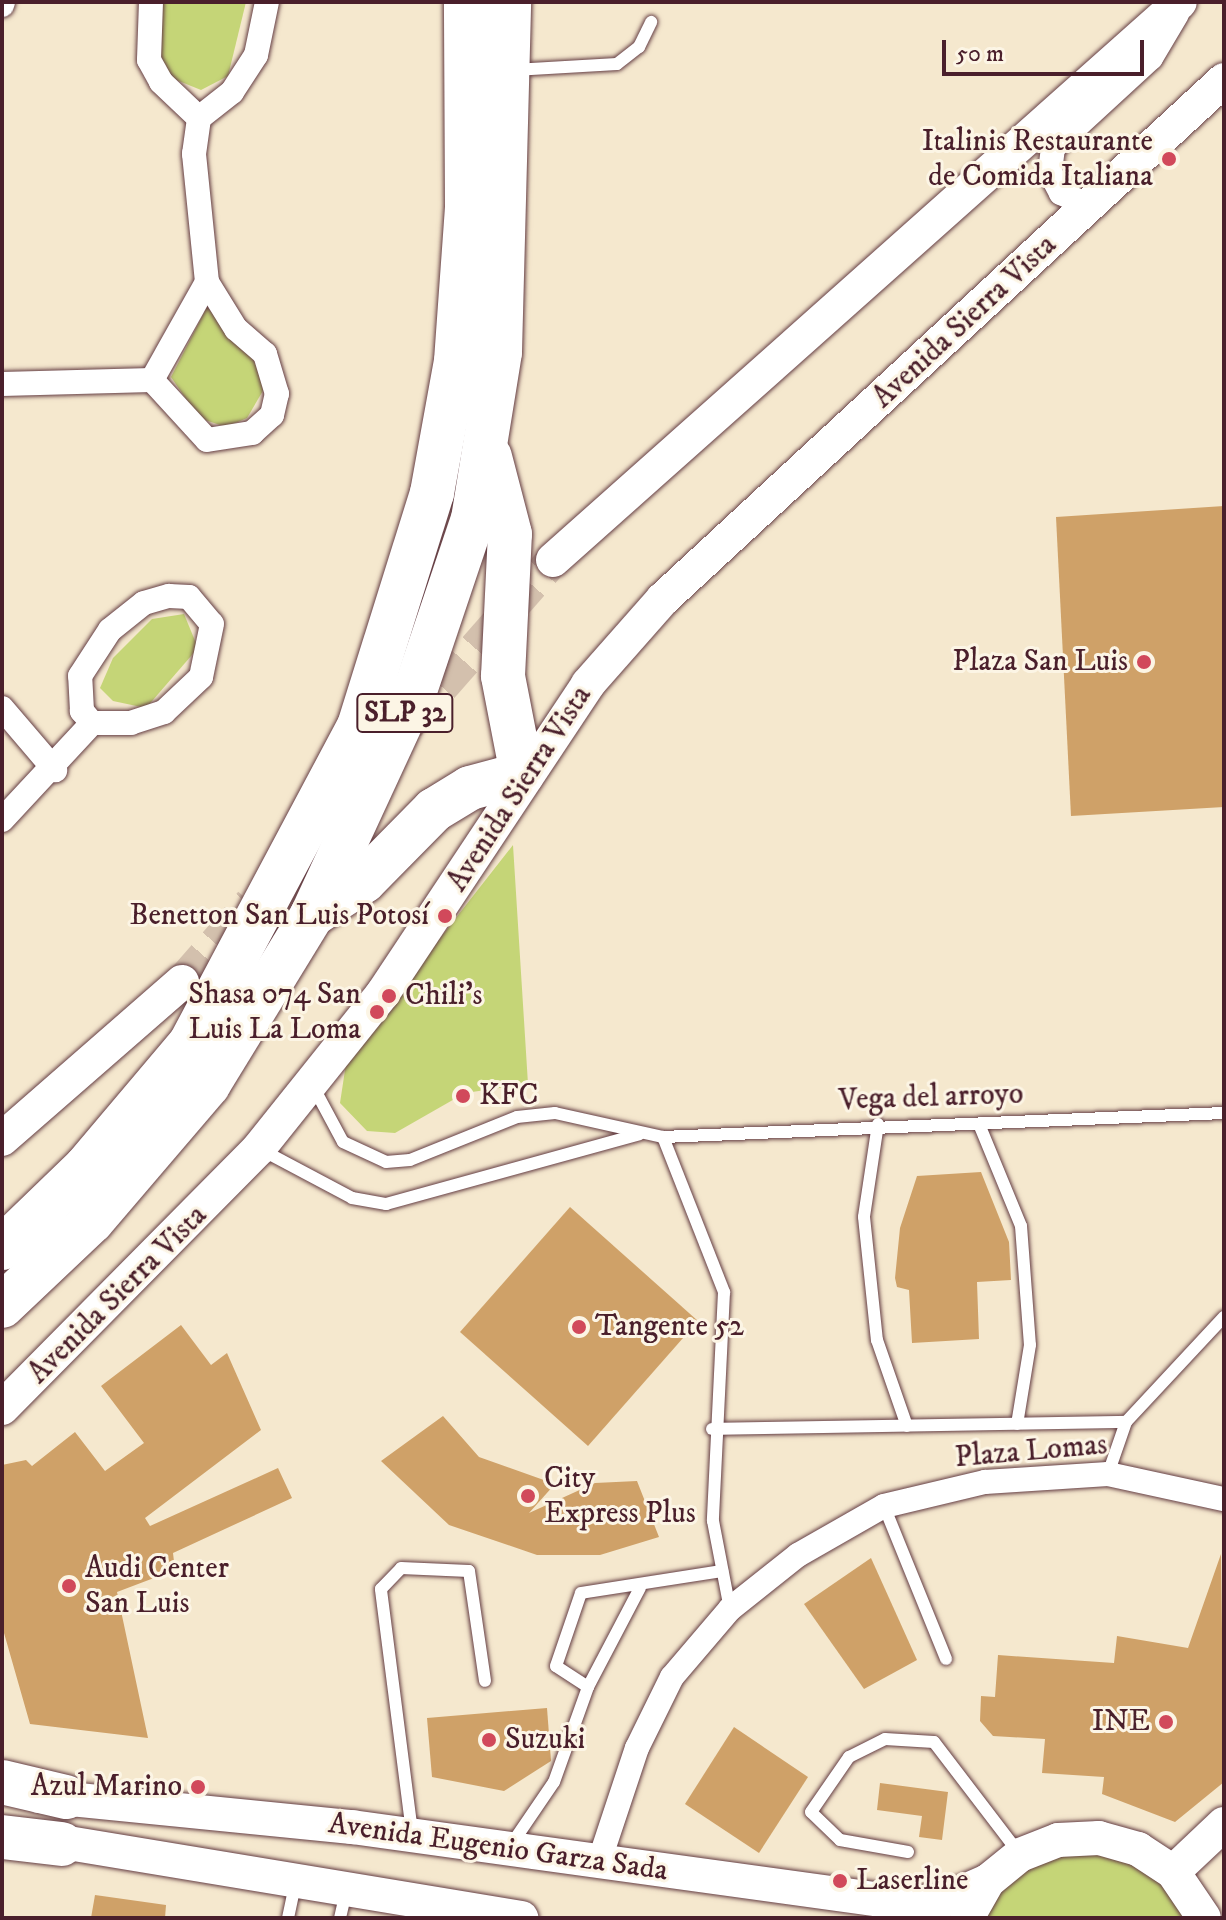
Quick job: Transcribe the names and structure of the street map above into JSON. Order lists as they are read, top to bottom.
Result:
{
  "streets": {
    "highway": ["SLP 32"],
    "street": ["Avenida Sierra Vista", "Plaza Lomas", "Avenida Eugenio Garza Sada"],
    "lane": ["Vega del arroyo"]
  },
  "crossings": [
    ["Avenida Sierra Vista", "Vega del arroyo"],
    ["Plaza Lomas", "Avenida Eugenio Garza Sada"]
  ],
  "places": [
    "Italinis Restaurante de Comida Italiana",
    "Plaza San Luis",
    "Benetton San Luis Potosí",
    "Chili's",
    "Shasa 074 San Luis La Loma",
    "KFC",
    "Tangente 52",
    "City Express Plus",
    "Audi Center San Luis",
    "INE",
    "Suzuki",
    "Azul Marino",
    "Laserline"
  ],
  "scale_bar": "50 m"
}
